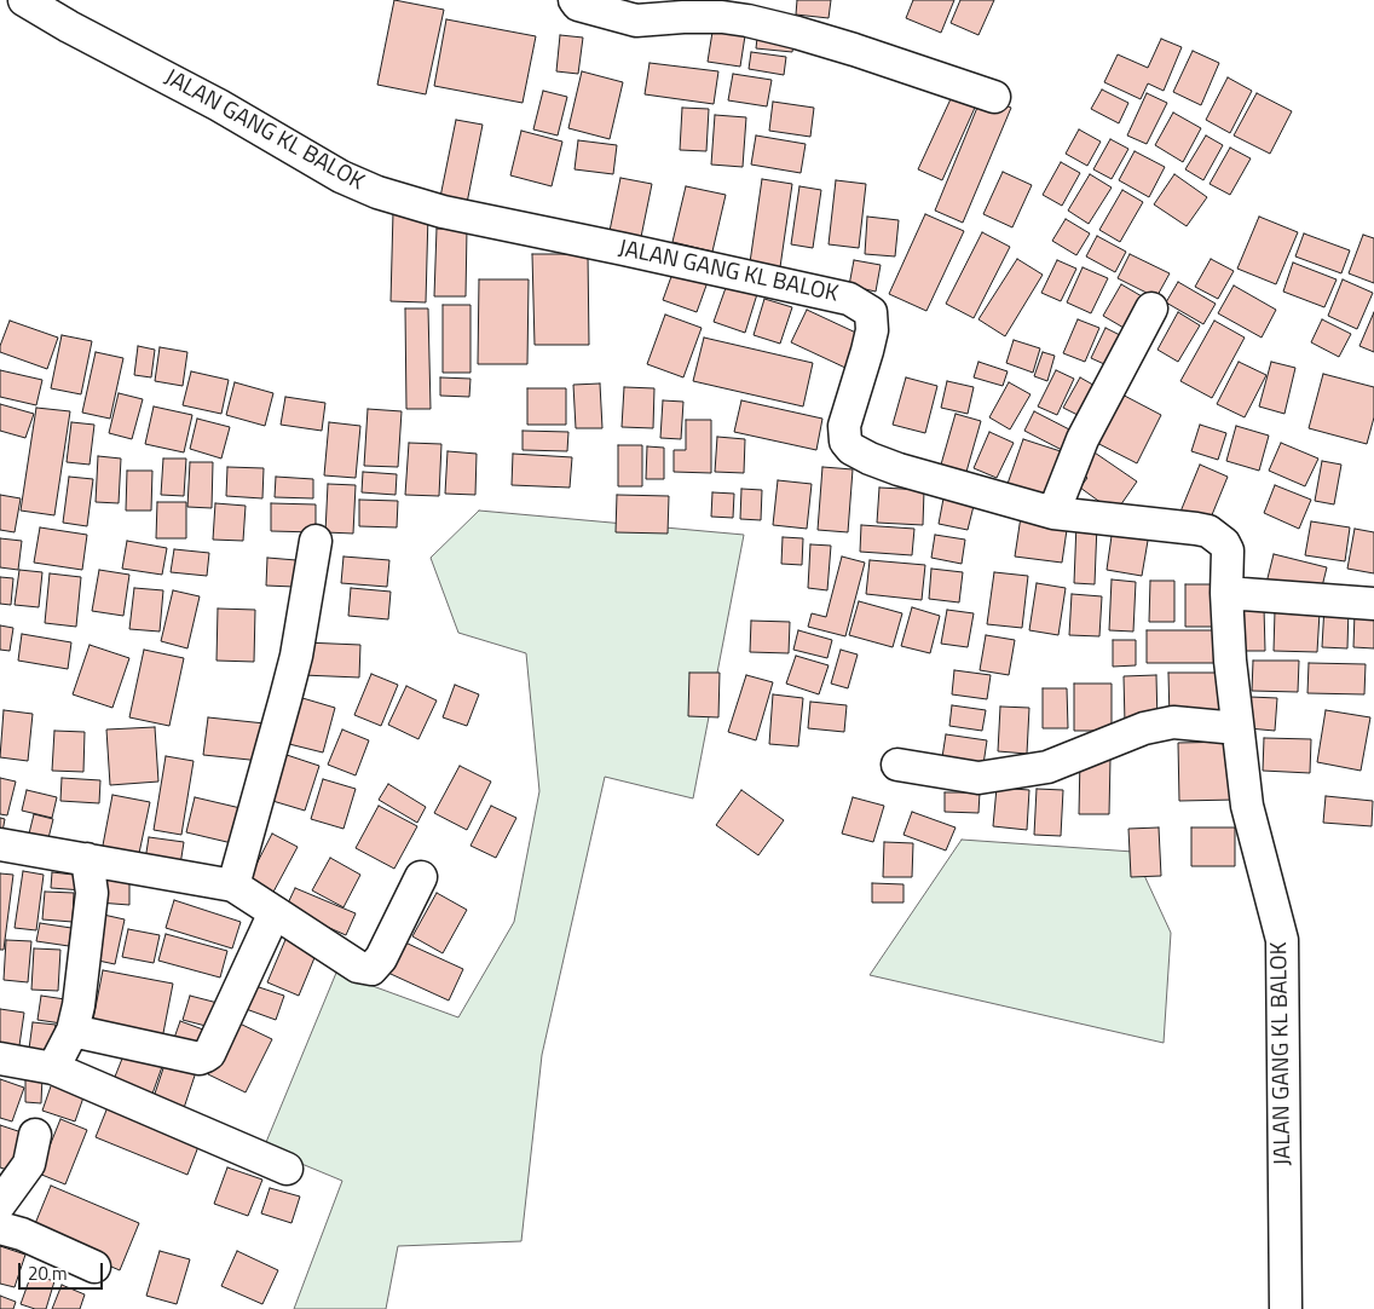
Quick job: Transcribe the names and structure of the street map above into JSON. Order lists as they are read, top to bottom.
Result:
{
  "streets": {
    "street": ["JALAN GANG KL BALOK"]
  },
  "scale_bar": "20 m"
}
